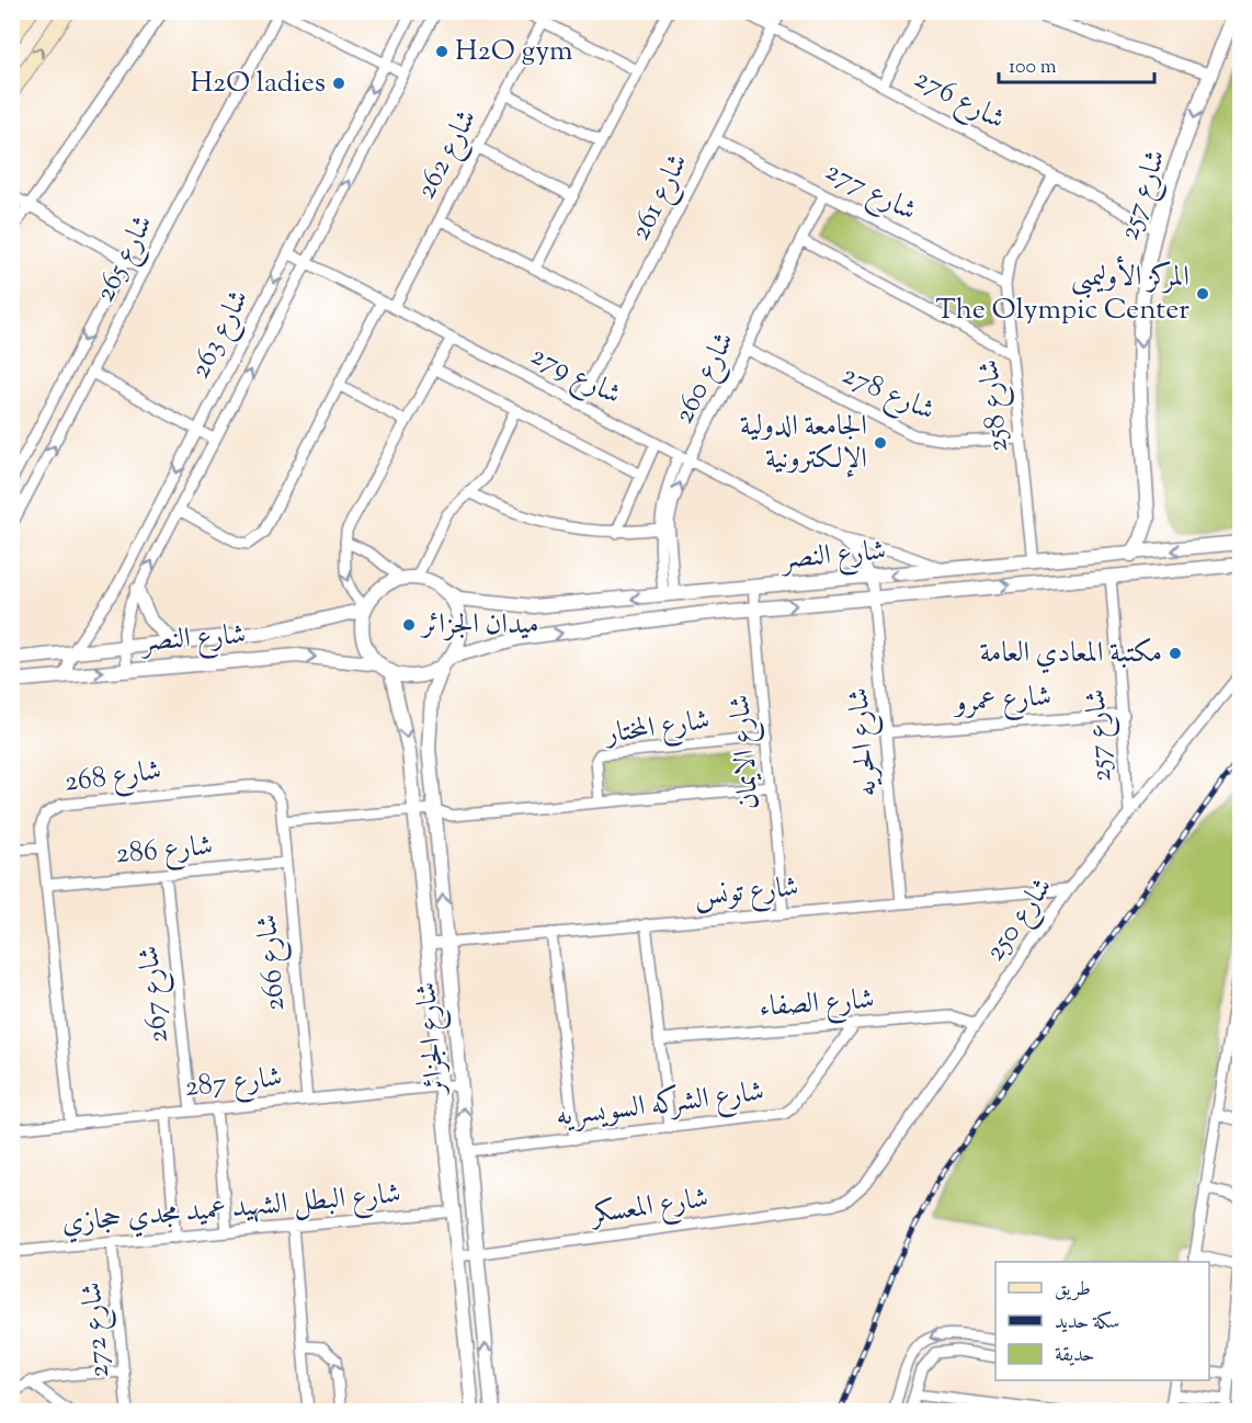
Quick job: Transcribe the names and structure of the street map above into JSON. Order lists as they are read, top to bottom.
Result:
{
  "streets": {
    "street": [
      "شارع 276",
      "شارع 262",
      "شارع 277",
      "شارع 257",
      "شارع 261",
      "شارع 265",
      "شارع 263",
      "شارع 279",
      "شارع 260",
      "شارع 278",
      "شارع 258",
      "شارع النصر",
      "شارع عمرو",
      "شارع المختار",
      "شارع الحريه",
      "شارع الايمان",
      "شارع 268",
      "شارع 286",
      "شارع تونس",
      "شارع 250",
      "شارع 266",
      "شارع 267",
      "شارع الصفاء",
      "شارع الجزائر",
      "شارع 287",
      "شارع الشركه السويسريه",
      "شارع المعسكر",
      "شارع البطل الشهيد عميد مجدي حجازي",
      "شارع 272"
    ]
  },
  "crossings": [
    ["شارع 276", "شارع 257"],
    ["شارع 276", "شارع 261"],
    ["شارع 276", "شارع 258"],
    ["شارع 262", "شارع 279"],
    ["شارع 277", "شارع 261"],
    ["شارع 277", "شارع 260"],
    ["شارع 277", "شارع 258"],
    ["شارع 257", "شارع النصر"],
    ["شارع 257", "شارع عمرو"],
    ["شارع 257", "شارع 250"],
    ["شارع 261", "شارع 279"],
    ["شارع 263", "شارع 279"],
    ["شارع 263", "شارع النصر"],
    ["شارع 279", "شارع 260"],
    ["شارع 279", "شارع النصر"],
    ["شارع 279", "شارع الحريه"],
    ["شارع 260", "شارع 278"],
    ["شارع 260", "شارع النصر"],
    ["شارع 278", "شارع 258"],
    ["شارع 258", "شارع النصر"],
    ["شارع النصر", "شارع الحريه"],
    ["شارع النصر", "شارع الايمان"],
    ["شارع النصر", "شارع الجزائر"],
    ["شارع عمرو", "شارع الحريه"],
    ["شارع المختار", "شارع الايمان"],
    ["شارع الحريه", "شارع تونس"],
    ["شارع الايمان", "شارع تونس"],
    ["شارع 268", "شارع 286"],
    ["شارع 268", "شارع 266"],
    ["شارع 268", "شارع 287"],
    ["شارع 286", "شارع 266"],
    ["شارع 286", "شارع 267"],
    ["شارع تونس", "شارع 250"],
    ["شارع تونس", "شارع الجزائر"],
    ["شارع 250", "شارع الصفاء"],
    ["شارع 250", "شارع المعسكر"],
    ["شارع 266", "شارع 287"],
    ["شارع 267", "شارع 287"],
    ["شارع الصفاء", "شارع الشركه السويسريه"],
    ["شارع الجزائر", "شارع 287"],
    ["شارع الجزائر", "شارع الشركه السويسريه"],
    ["شارع الجزائر", "شارع المعسكر"],
    ["شارع الجزائر", "شارع البطل الشهيد عميد مجدي حجازي"],
    ["شارع البطل الشهيد عميد مجدي حجازي", "شارع 272"]
  ],
  "one_way": ["شارع 257"],
  "places": [
    "H2O gym",
    "H2O ladies",
    "المركز الأوليمبى The Olympic Center",
    "الجامعة الدولية الإلكترونية",
    "ميدان الجزائر",
    "مكتبة المعادي العامة"
  ],
  "legend": ["طريق", "سكة حديد", "حديقة"],
  "scale_bar": "100 m"
}
